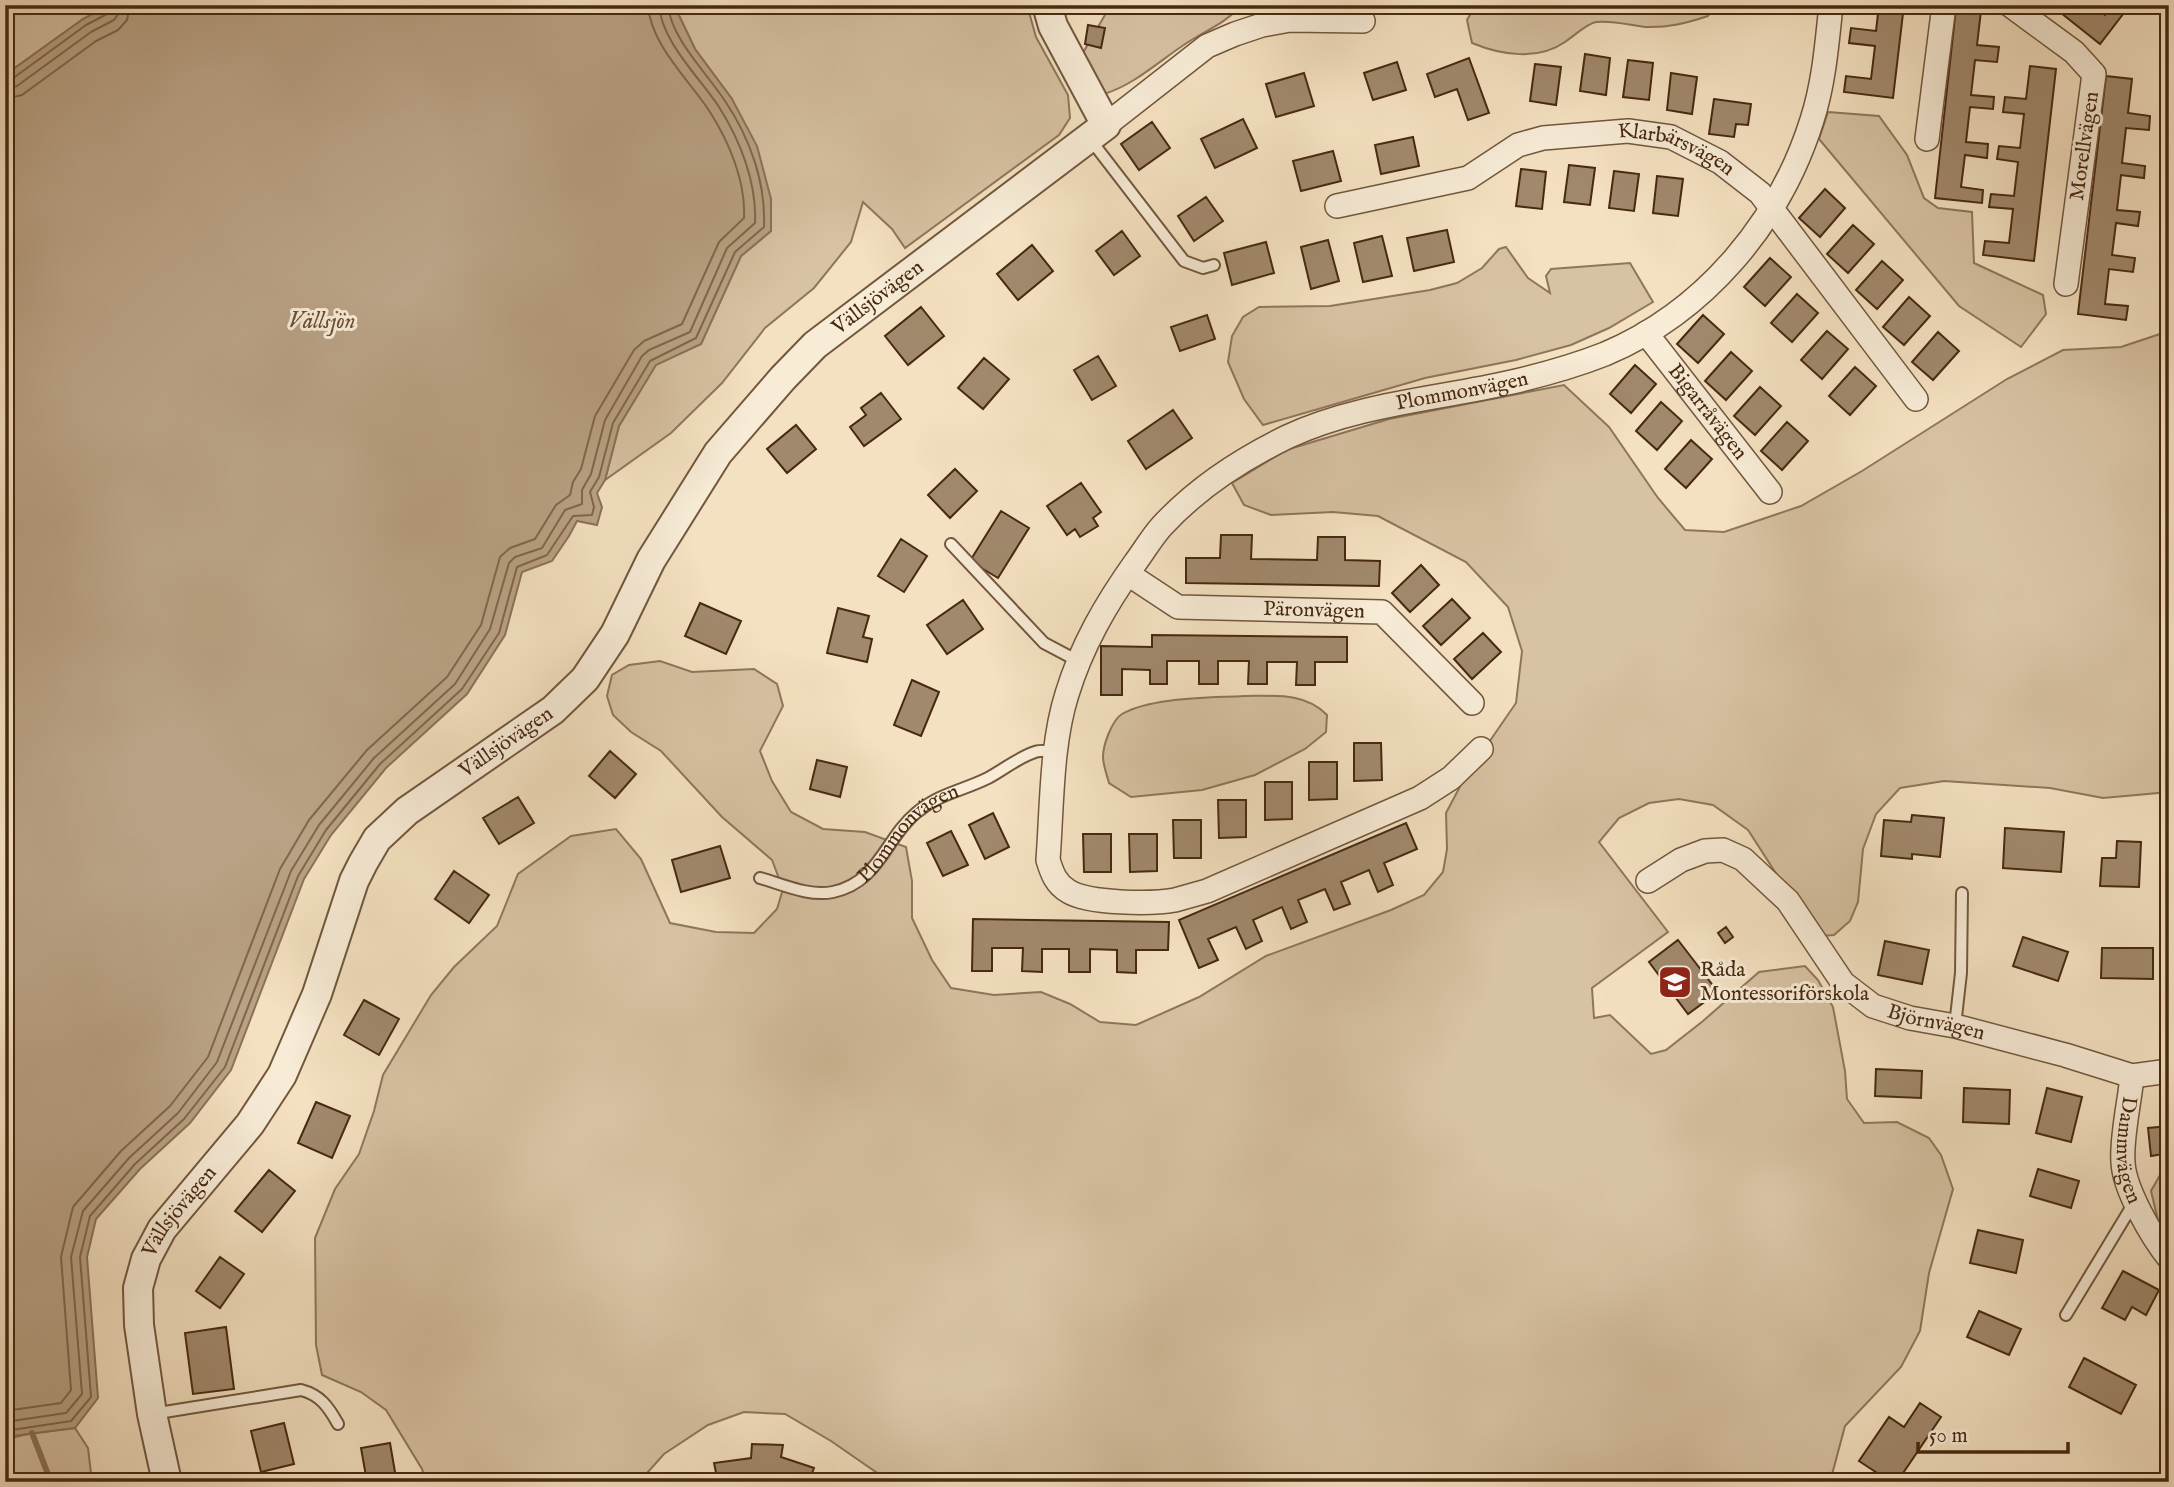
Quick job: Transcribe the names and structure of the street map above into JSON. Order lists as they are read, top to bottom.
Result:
{
  "streets": {
    "street": [
      "Morellvägen",
      "Klarbärsvägen",
      "Vällsjövägen",
      "Plommonvägen",
      "Bigarråvägen",
      "Päronvägen",
      "Björnvägen",
      "Dammvägen"
    ]
  },
  "crossings": [
    ["Klarbärsvägen", "Plommonvägen"],
    ["Plommonvägen", "Bigarråvägen"],
    ["Plommonvägen", "Päronvägen"],
    ["Björnvägen", "Dammvägen"]
  ],
  "water": ["Vällsjön"],
  "places": {
    "school or university": ["Råda Montessoriförskola"]
  },
  "scale_bar": "50 m"
}
